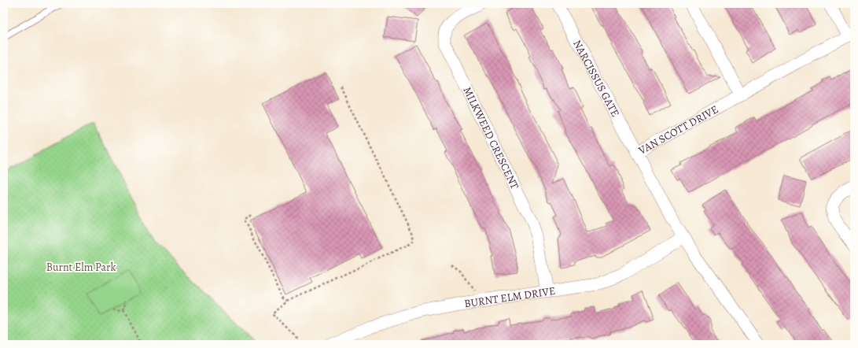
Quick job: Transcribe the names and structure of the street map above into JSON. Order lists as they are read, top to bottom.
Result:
{
  "streets": {
    "street": [
      "NARCISSUS GATE",
      "VAN SCOTT DRIVE",
      "MILKWEED CRESCENT",
      "BURNT ELM DRIVE"
    ]
  },
  "crossings": [
    ["NARCISSUS GATE", "VAN SCOTT DRIVE"],
    ["VAN SCOTT DRIVE", "BURNT ELM DRIVE"],
    ["MILKWEED CRESCENT", "BURNT ELM DRIVE"]
  ],
  "parks": ["Burnt Elm Park"]
}
